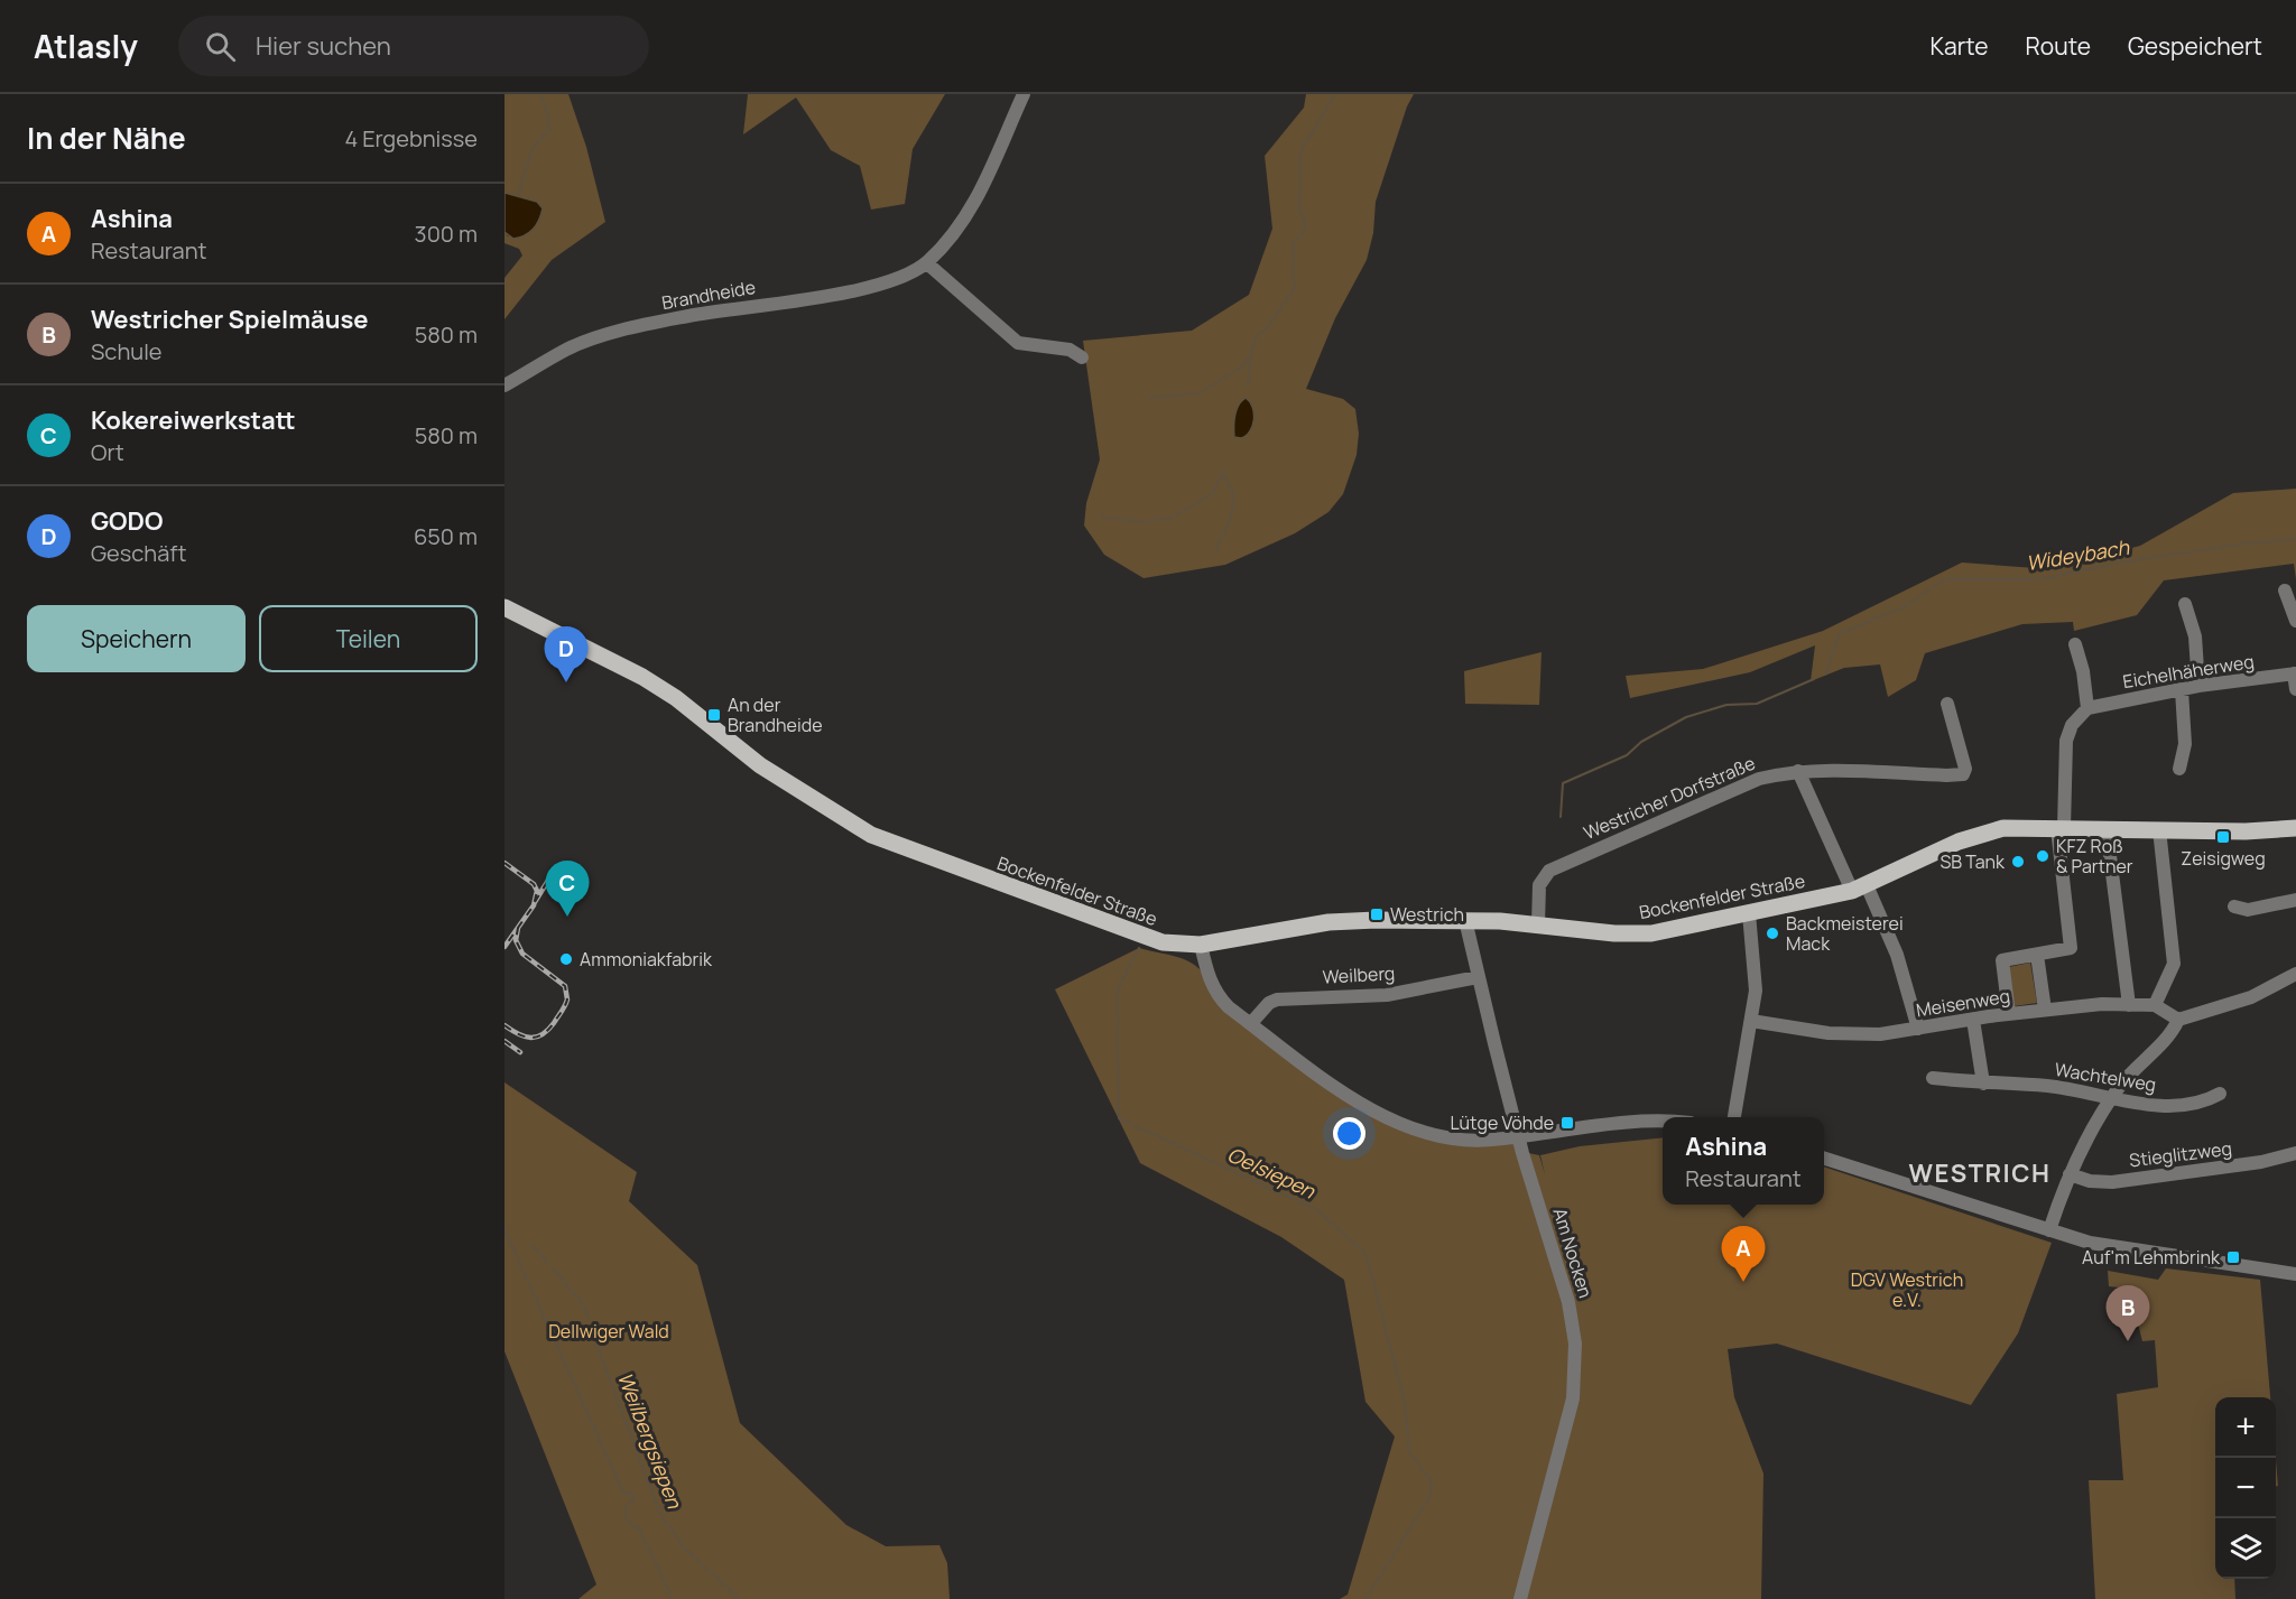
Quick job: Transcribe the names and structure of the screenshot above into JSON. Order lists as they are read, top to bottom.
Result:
{
  "streets": {
    "main road": ["Bockenfelder Straße"],
    "street": [
      "Brandheide",
      "Eichelhäherweg",
      "Westricher Dorfstraße",
      "Weilberg",
      "Meisenweg",
      "Wachtelweg",
      "Stieglitzweg",
      "Am Nocken"
    ]
  },
  "crossings": [
    ["Westricher Dorfstraße", "Bockenfelder Straße"],
    ["Bockenfelder Straße", "Am Nocken"],
    ["Weilberg", "Am Nocken"]
  ],
  "districts": ["WESTRICH"],
  "water": ["Wideybach", "Oelsiepen", "Weilbergsiepen"],
  "parks": ["DGV Westrich e.V.", "Dellwiger Wald"],
  "places": {
    "transit": [
      "An der Brandheide",
      "Zeisigweg",
      "Westrich",
      "Lütge Vöhde",
      "Auf'm Lehmbrink"
    ],
    "other": [
      "KFZ Roß & Partner",
      "SB Tank",
      "Backmeisterei Mack",
      "Ammoniakfabrik"
    ]
  },
  "page": {
    "header": "Atlasly",
    "search": "Hier suchen",
    "nav": ["Karte", "Route", "Gespeichert"],
    "heading": ["In der Nähe", "4 Ergebnisse"],
    "list": [
      {
        "mark": "A",
        "name": "Ashina",
        "note": "Restaurant",
        "value": "300 m"
      },
      {
        "mark": "B",
        "name": "Westricher Spielmäuse",
        "note": "Schule",
        "value": "580 m"
      },
      {
        "mark": "C",
        "name": "Kokereiwerkstatt",
        "note": "Ort",
        "value": "580 m"
      },
      {
        "mark": "D",
        "name": "GODO",
        "note": "Geschäft",
        "value": "650 m"
      }
    ],
    "buttons": ["Speichern", "Teilen"],
    "pins": [
      "D",
      "C",
      "A",
      "B"
    ],
    "popup": ["Ashina", "Restaurant"],
    "map_buttons": ["+", "−"]
  }
}
